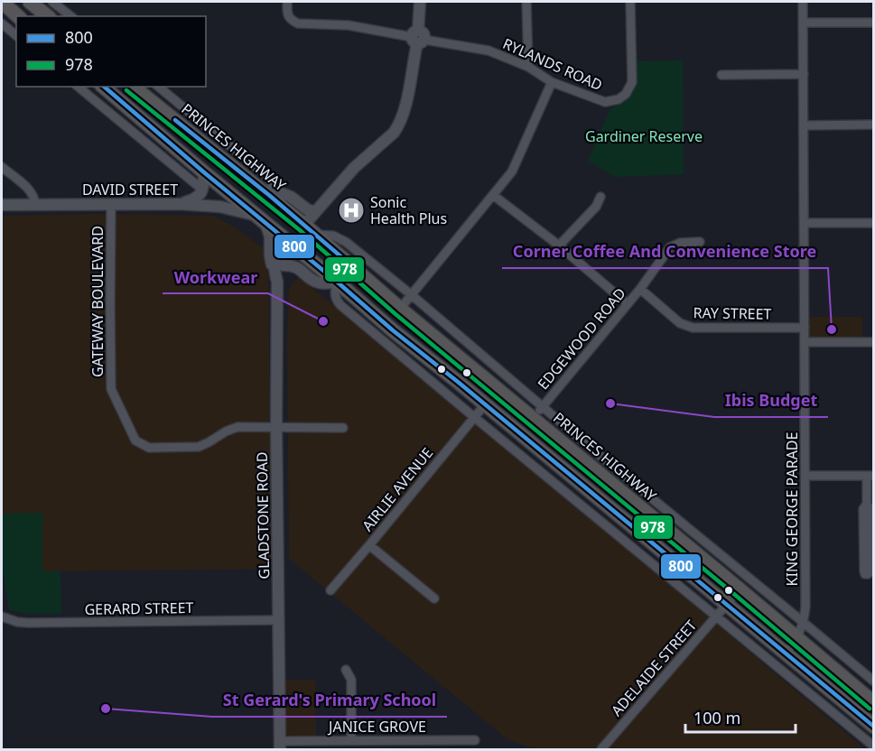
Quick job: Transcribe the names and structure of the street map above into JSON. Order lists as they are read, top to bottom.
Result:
{
  "streets": {
    "highway": ["PRINCES HIGHWAY"],
    "main road": ["DAVID STREET", "GLADSTONE ROAD"],
    "street": [
      "RYLANDS ROAD",
      "GATEWAY BOULEVARD",
      "RAY STREET",
      "EDGEWOOD ROAD",
      "AIRLIE AVENUE",
      "KING GEORGE PARADE",
      "GERARD STREET",
      "ADELAIDE STREET",
      "JANICE GROVE"
    ]
  },
  "crossings": [
    ["PRINCES HIGHWAY", "EDGEWOOD ROAD"],
    ["PRINCES HIGHWAY", "KING GEORGE PARADE"],
    ["PRINCES HIGHWAY", "ADELAIDE STREET"],
    ["DAVID STREET", "GATEWAY BOULEVARD"],
    ["GATEWAY BOULEVARD", "GLADSTONE ROAD"],
    ["RAY STREET", "EDGEWOOD ROAD"],
    ["RAY STREET", "KING GEORGE PARADE"],
    ["GLADSTONE ROAD", "GERARD STREET"],
    ["GLADSTONE ROAD", "JANICE GROVE"]
  ],
  "parks": ["Gardiner Reserve"],
  "places": {
    "hospital": ["Sonic Health Plus"],
    "other": [
      "Workwear",
      "Corner Coffee And Convenience Store",
      "Ibis Budget",
      "St Gerard's Primary School"
    ]
  },
  "lines": ["transit line 800", "transit line 978"],
  "legend": ["800", "978"],
  "scale_bar": "100 m"
}
